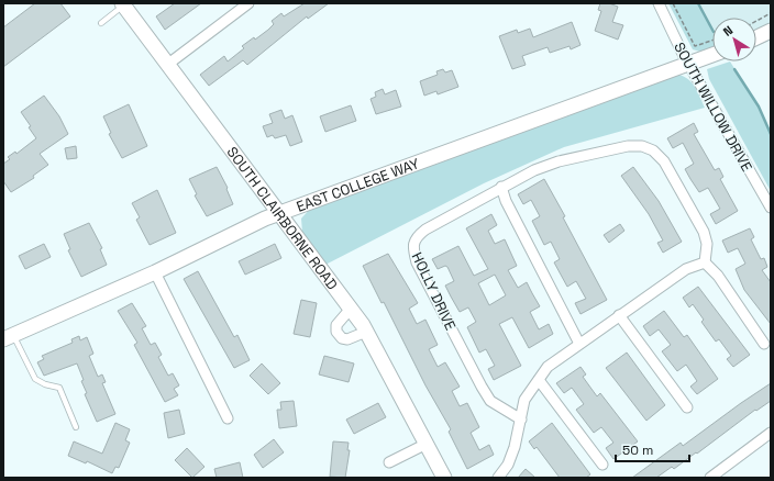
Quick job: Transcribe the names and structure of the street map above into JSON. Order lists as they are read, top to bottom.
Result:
{
  "streets": {
    "street": [
      "SOUTH WILLOW DRIVE",
      "EAST COLLEGE WAY",
      "SOUTH CLAIRBORNE ROAD",
      "HOLLY DRIVE"
    ]
  },
  "crossings": [
    ["SOUTH WILLOW DRIVE", "EAST COLLEGE WAY"],
    ["EAST COLLEGE WAY", "SOUTH CLAIRBORNE ROAD"]
  ],
  "scale_bar": "50 m",
  "north": "top left"
}
